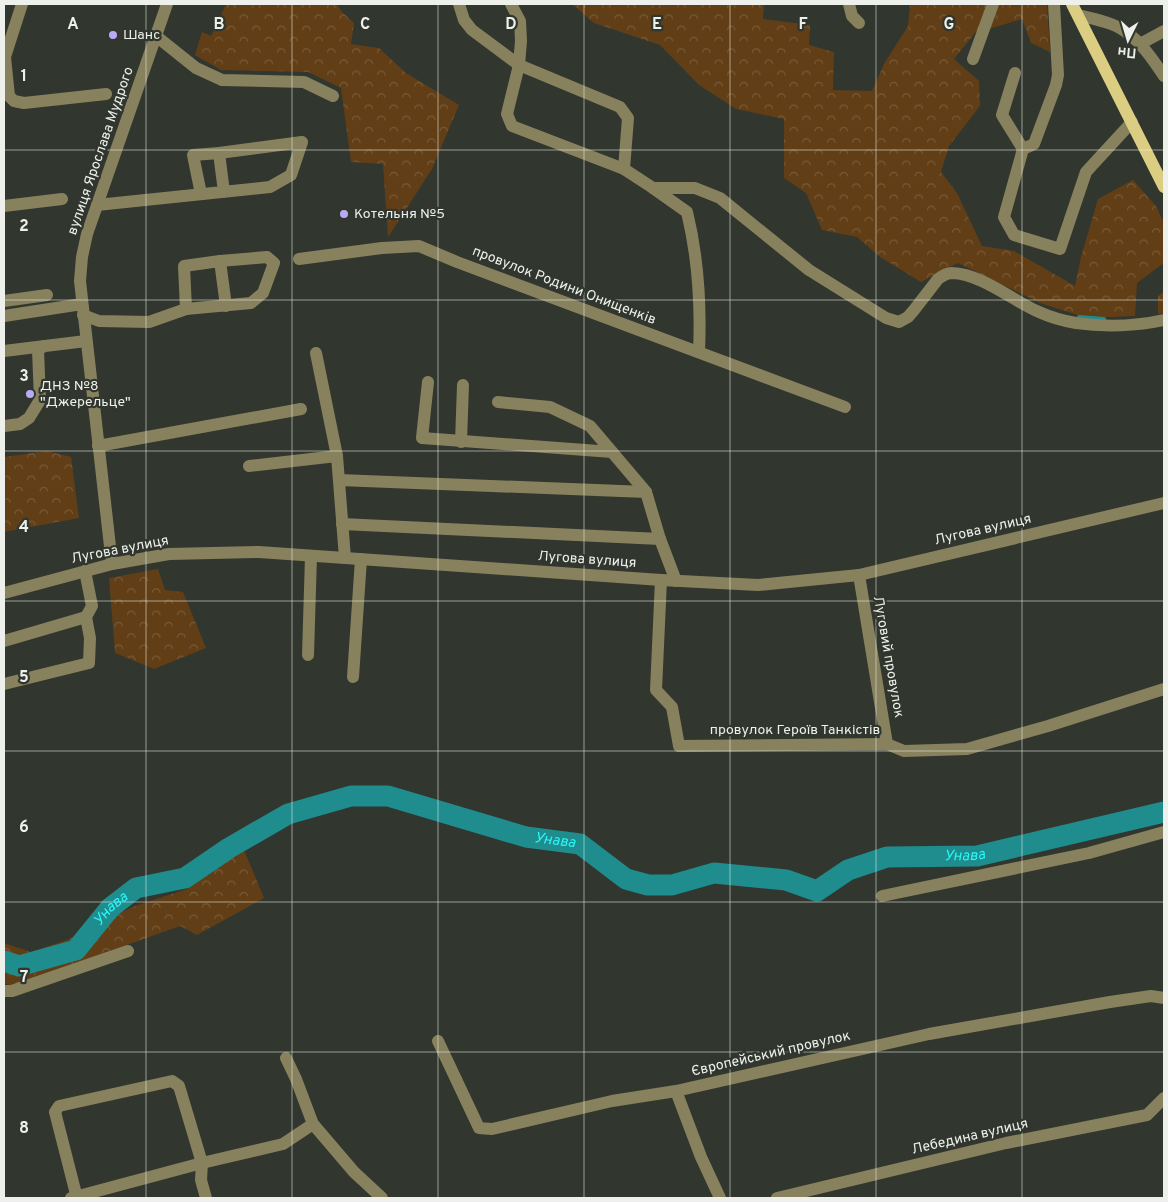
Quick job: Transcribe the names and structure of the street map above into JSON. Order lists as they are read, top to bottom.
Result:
{
  "streets": {
    "street": [
      "вулиця Ярослава Мудрого",
      "провулок Родини Онищенків",
      "Лугова вулиця",
      "Луговий провулок",
      "провулок Героїв Танкістів",
      "Європейський провулок",
      "Лебедина вулиця"
    ]
  },
  "crossings": [
    ["вулиця Ярослава Мудрого", "Лугова вулиця"],
    ["Лугова вулиця", "Луговий провулок"],
    ["Лугова вулиця", "провулок Героїв Танкістів"],
    ["Луговий провулок", "провулок Героїв Танкістів"]
  ],
  "water": ["Унава"],
  "places": ["Шанс", "Котельня №5", "ДНЗ №8 \"Джерельце\""],
  "north": "bottom",
  "grid": {
    "columns": [
      "A",
      "B",
      "C",
      "D",
      "E",
      "F",
      "G"
    ],
    "rows": [
      "1",
      "2",
      "3",
      "4",
      "5",
      "6",
      "7",
      "8"
    ]
  }
}
